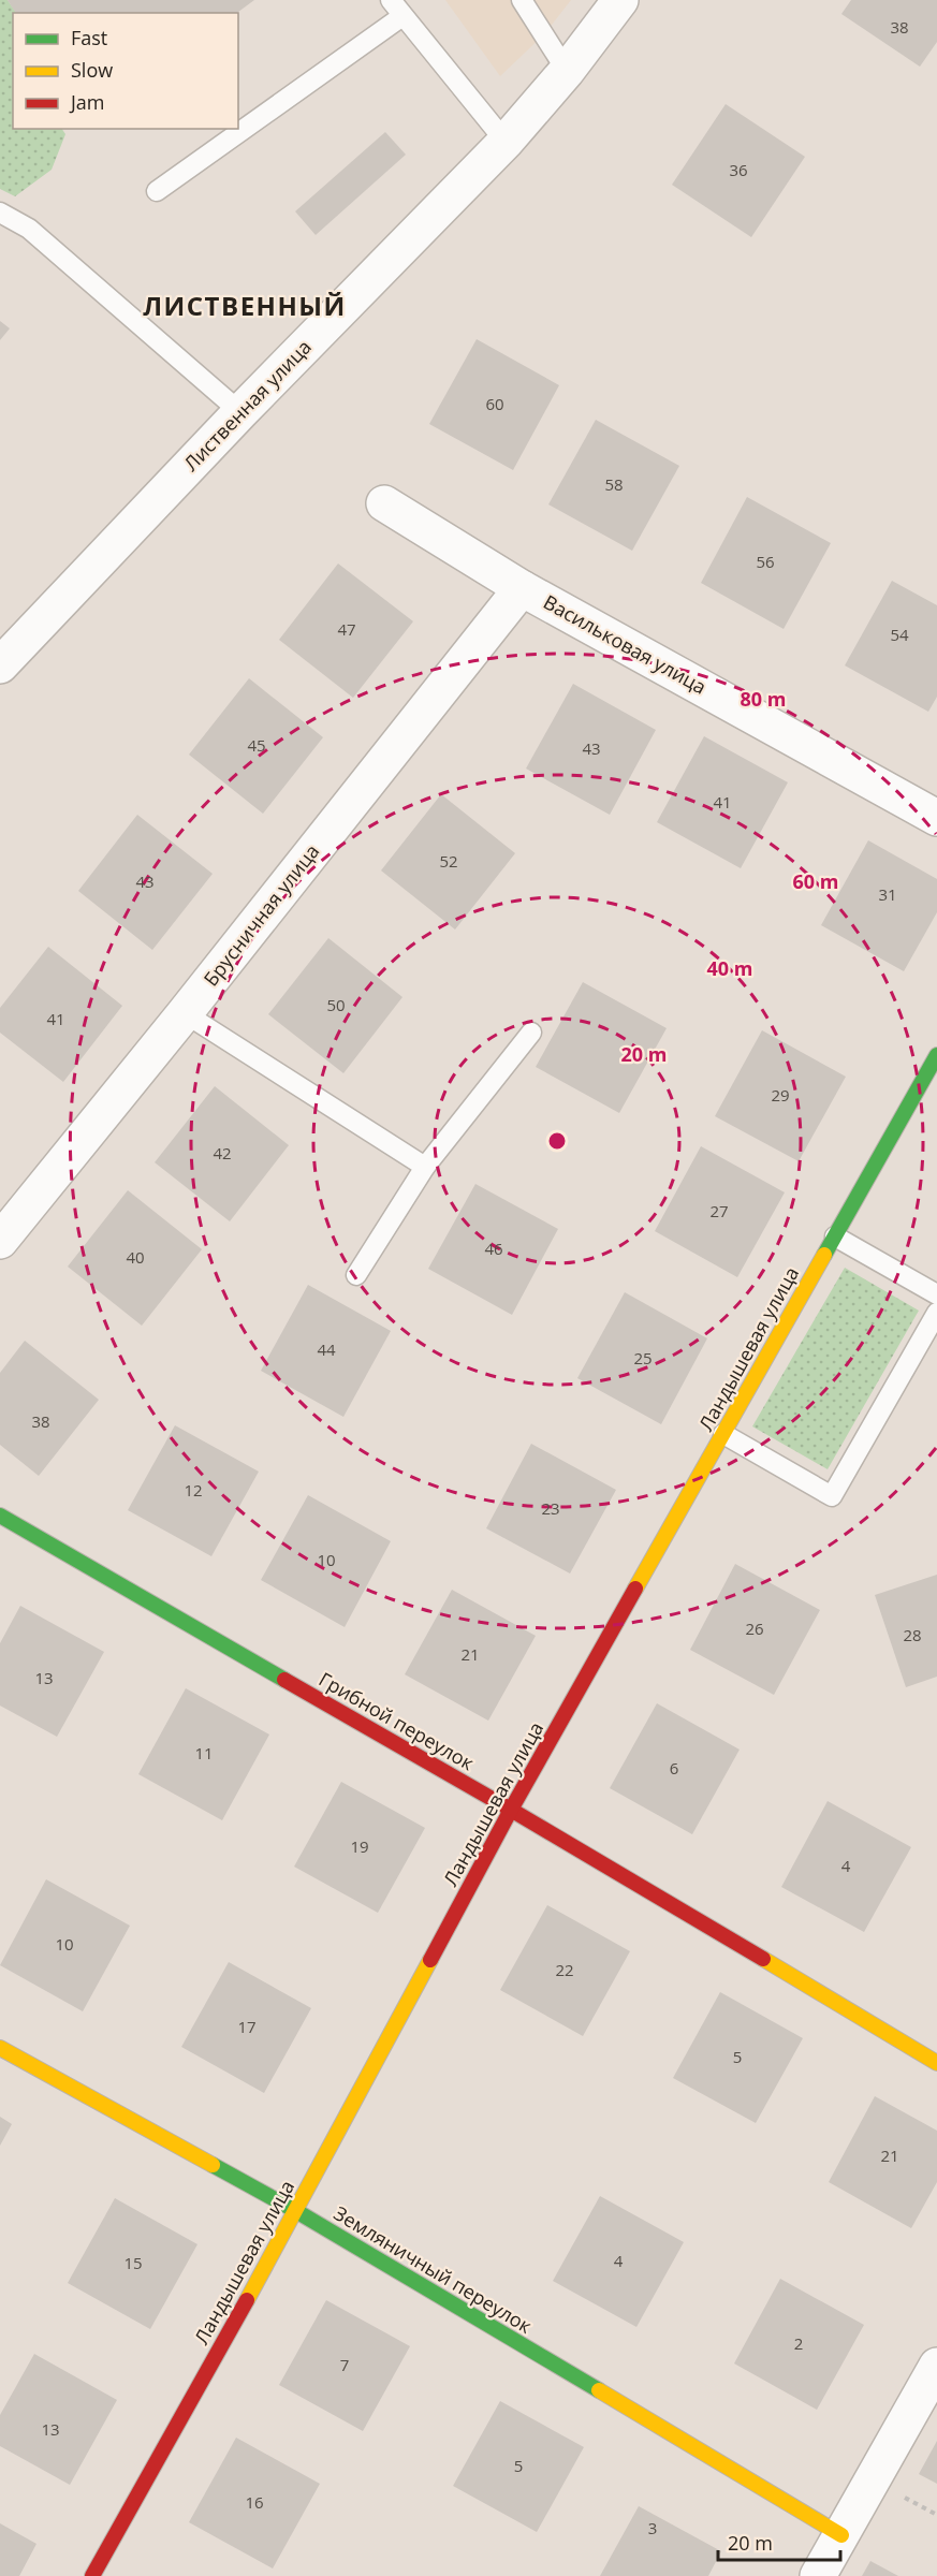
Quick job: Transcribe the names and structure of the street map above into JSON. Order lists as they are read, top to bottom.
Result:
{
  "streets": {
    "street": [
      "Лиственная улица",
      "Васильковая улица",
      "Брусничная улица",
      "Ландышевая улица",
      "Грибной переулок",
      "Земляничный переулок"
    ]
  },
  "crossings": [
    ["Васильковая улица", "Брусничная улица"],
    ["Ландышевая улица", "Грибной переулок"],
    ["Ландышевая улица", "Земляничный переулок"]
  ],
  "districts": ["ЛИСТВЕННЫЙ"],
  "house_numbers": [
    "38",
    "36",
    "60",
    "58",
    "56",
    "47",
    "54",
    "45",
    "43",
    "41",
    "52",
    "43",
    "31",
    "50",
    "41",
    "29",
    "42",
    "27",
    "46",
    "40",
    "44",
    "25",
    "38",
    "12",
    "23",
    "10",
    "26",
    "28",
    "21",
    "13",
    "11",
    "6",
    "19",
    "4",
    "10",
    "22",
    "17",
    "5",
    "21",
    "4",
    "15",
    "2",
    "7",
    "13",
    "5",
    "16",
    "3"
  ],
  "legend": ["Fast", "Slow", "Jam"],
  "scale_bar": "20 m",
  "rings": [
    "80 m",
    "60 m",
    "40 m",
    "20 m"
  ]
}
